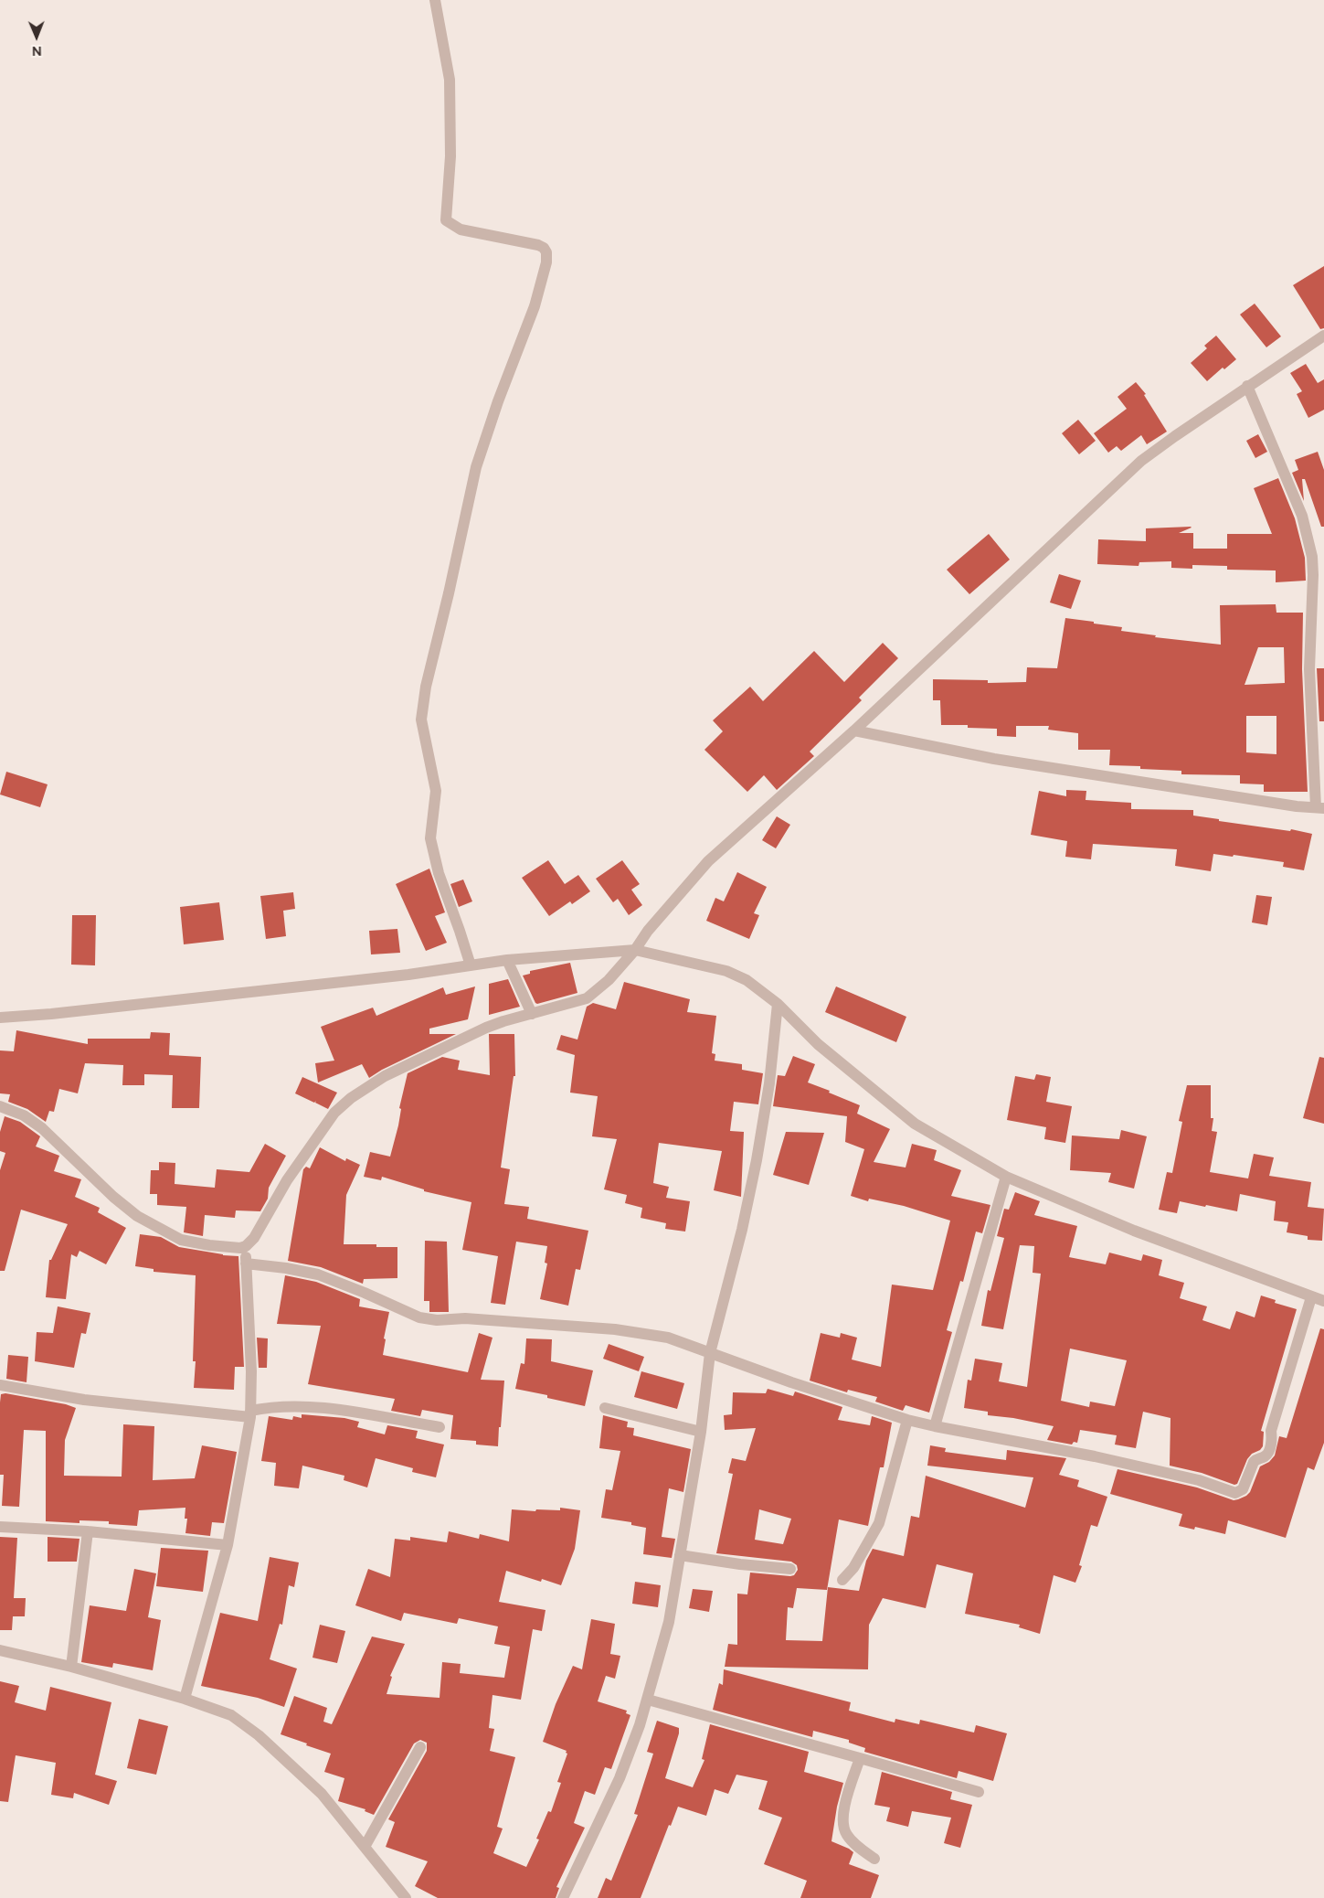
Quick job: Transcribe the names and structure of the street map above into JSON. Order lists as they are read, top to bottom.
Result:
{
  "north": "bottom"
}
